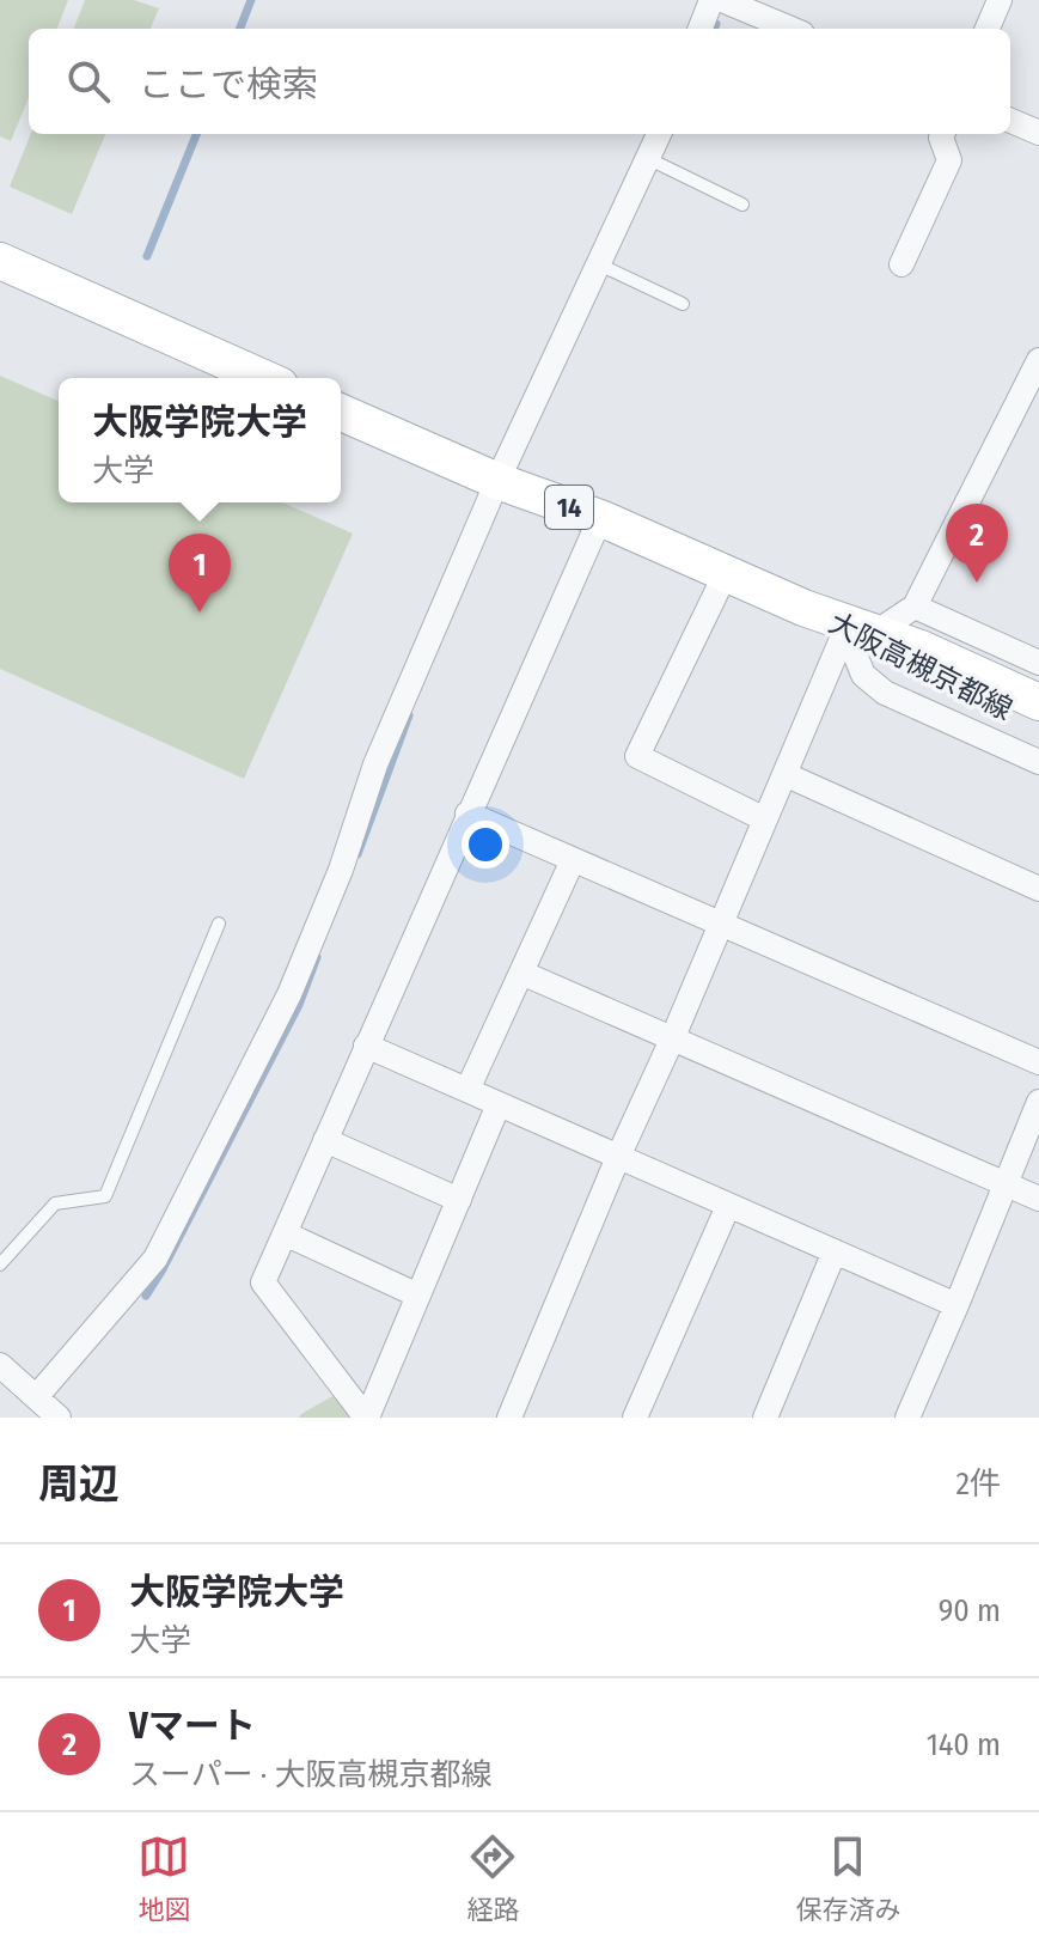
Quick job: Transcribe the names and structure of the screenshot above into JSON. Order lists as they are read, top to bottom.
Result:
{
  "streets": {
    "main road": ["14", "大阪高槻京都線"]
  },
  "page": {
    "search": "ここで検索",
    "popup": ["大阪学院大学", "大学"],
    "pins": ["2", "1"],
    "heading": ["周辺", "2件"],
    "list": [
      {
        "mark": "1",
        "name": "大阪学院大学",
        "note": "大学",
        "value": "90 m"
      },
      {
        "mark": "2",
        "name": "Vマート",
        "note": "スーパー · 大阪高槻京都線",
        "value": "140 m"
      }
    ],
    "nav": ["地図", "経路", "保存済み"]
  }
}
